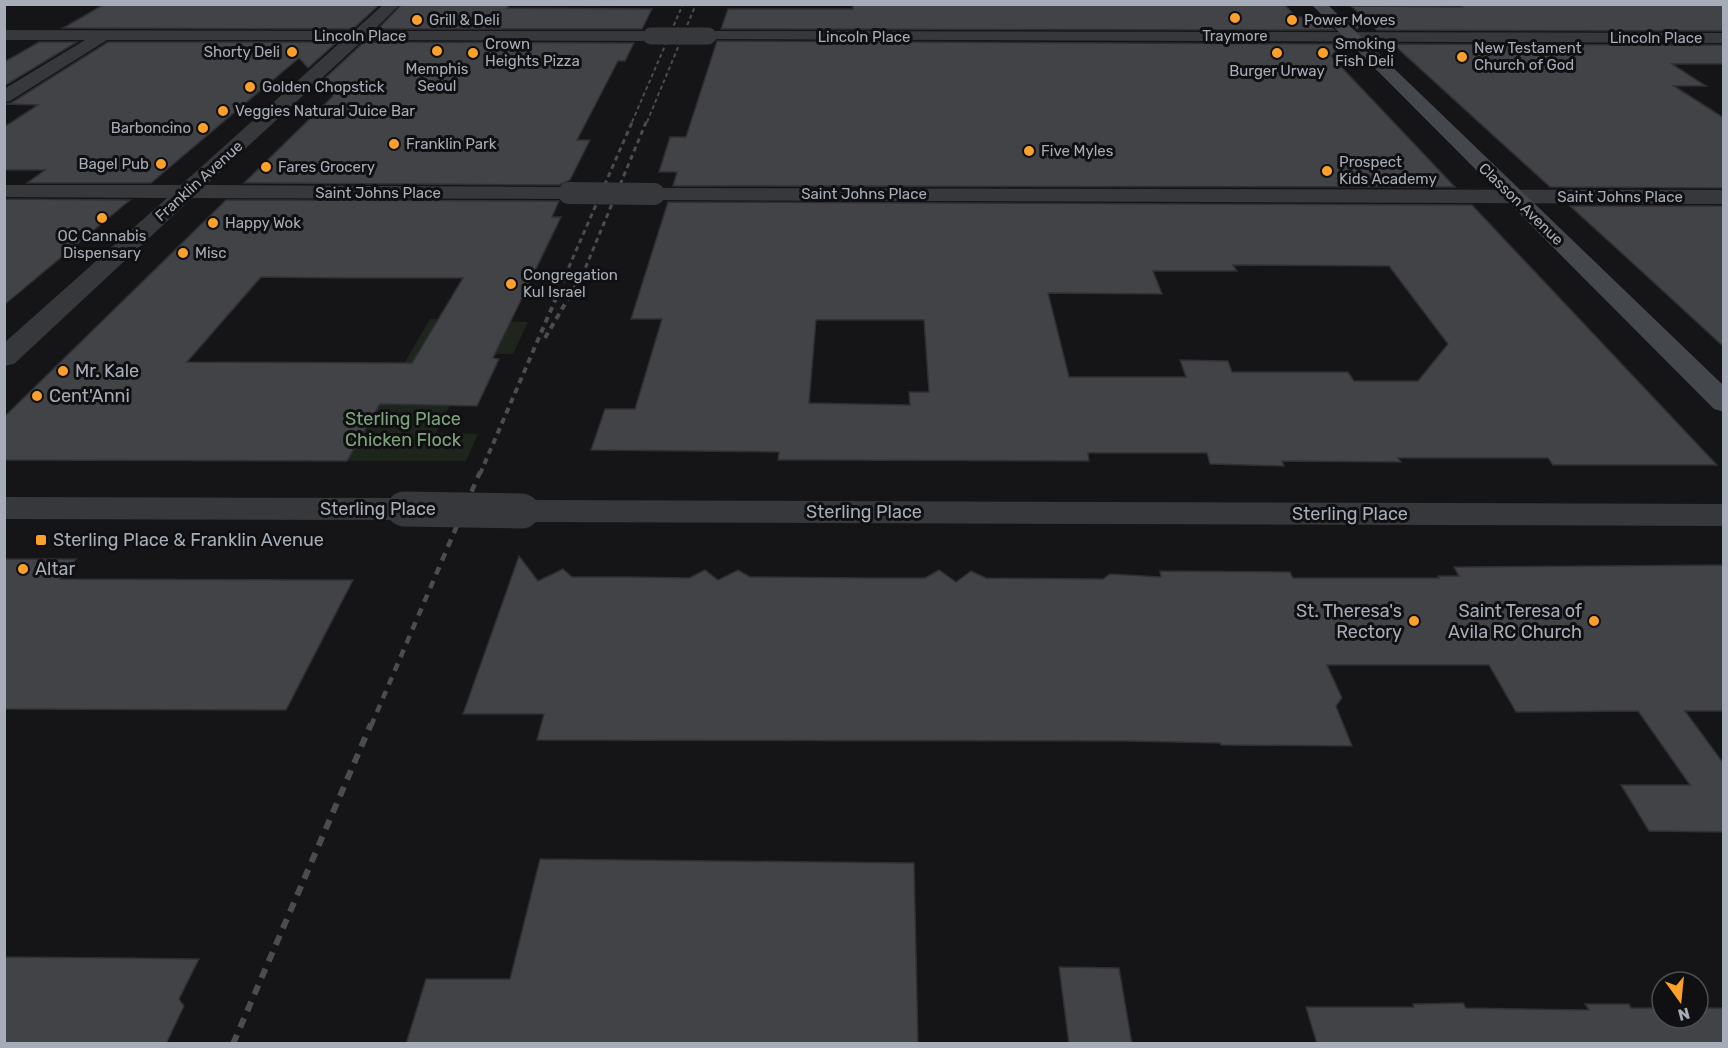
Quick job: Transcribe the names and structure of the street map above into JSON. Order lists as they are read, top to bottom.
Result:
{
  "streets": {
    "street": [
      "Lincoln Place",
      "Franklin Avenue",
      "Saint Johns Place",
      "Classon Avenue",
      "Sterling Place"
    ]
  },
  "crossings": [
    ["Lincoln Place", "Franklin Avenue"],
    ["Lincoln Place", "Classon Avenue"],
    ["Franklin Avenue", "Saint Johns Place"],
    ["Saint Johns Place", "Classon Avenue"]
  ],
  "parks": ["Sterling Place Chicken Flock"],
  "places": {
    "other": [
      "Traymore",
      "Grill & Deli",
      "Power Moves",
      "Memphis Seoul",
      "Shorty Deli",
      "Crown Heights Pizza",
      "Burger Urway",
      "Smoking Fish Deli",
      "New Testament Church of God",
      "Golden Chopstick",
      "Veggies Natural Juice Bar",
      "Barboncino",
      "Franklin Park",
      "Five Myles",
      "Bagel Pub",
      "Fares Grocery",
      "Prospect Kids Academy",
      "OC Cannabis Dispensary",
      "Happy Wok",
      "Misc",
      "Congregation Kul Israel",
      "Mr. Kale",
      "Cent'Anni",
      "Altar",
      "St. Theresa's Rectory",
      "Saint Teresa of Avila RC Church"
    ],
    "transit": ["Sterling Place & Franklin Avenue"]
  },
  "north": "bottom"
}
